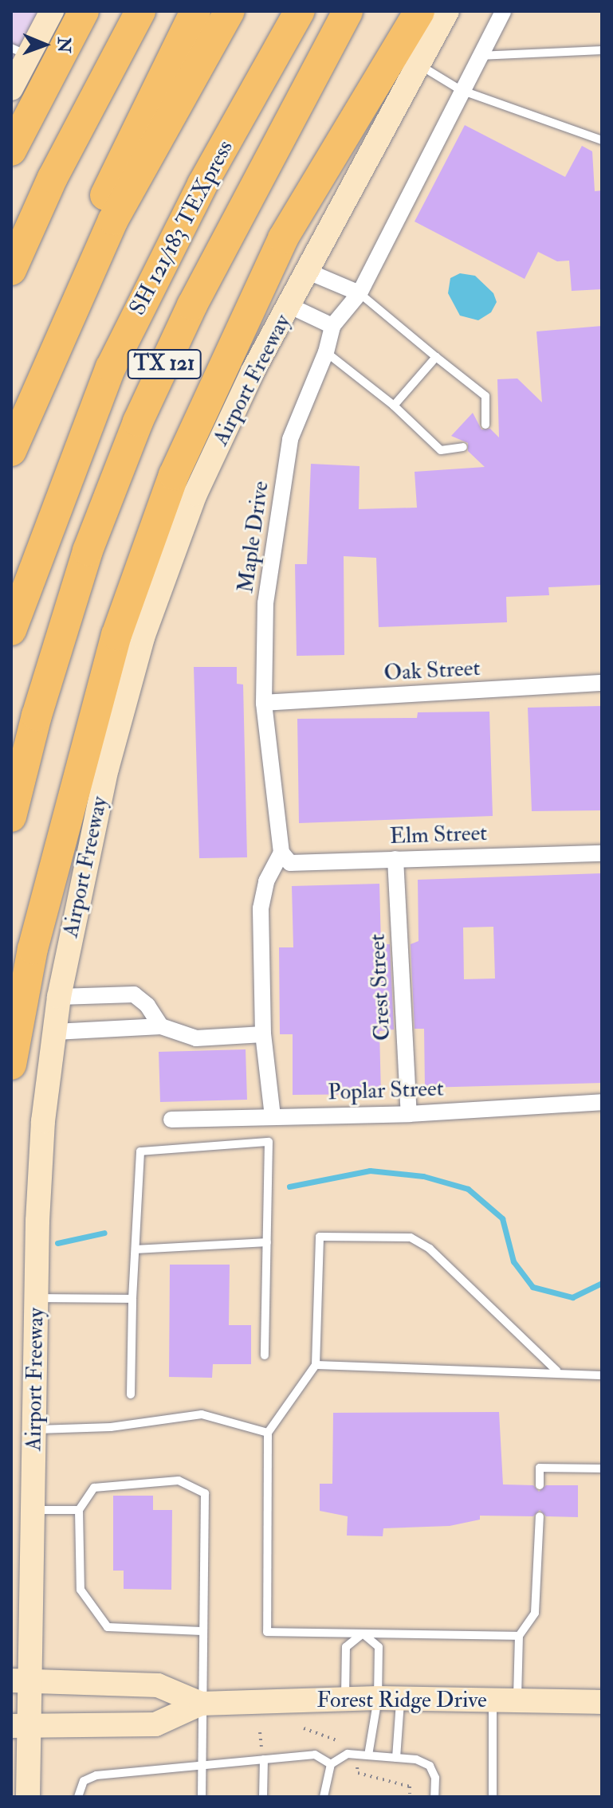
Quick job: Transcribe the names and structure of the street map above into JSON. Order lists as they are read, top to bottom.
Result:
{
  "streets": {
    "highway": ["SH 121/183 TEXpress", "TX 121"],
    "main road": ["Airport Freeway", "Forest Ridge Drive"],
    "street": [
      "Maple Drive",
      "Oak Street",
      "Elm Street",
      "Crest Street",
      "Poplar Street"
    ]
  },
  "crossings": [
    ["Airport Freeway", "Forest Ridge Drive"],
    ["Maple Drive", "Oak Street"],
    ["Maple Drive", "Elm Street"],
    ["Elm Street", "Crest Street"],
    ["Crest Street", "Poplar Street"]
  ],
  "north": "right"
}
